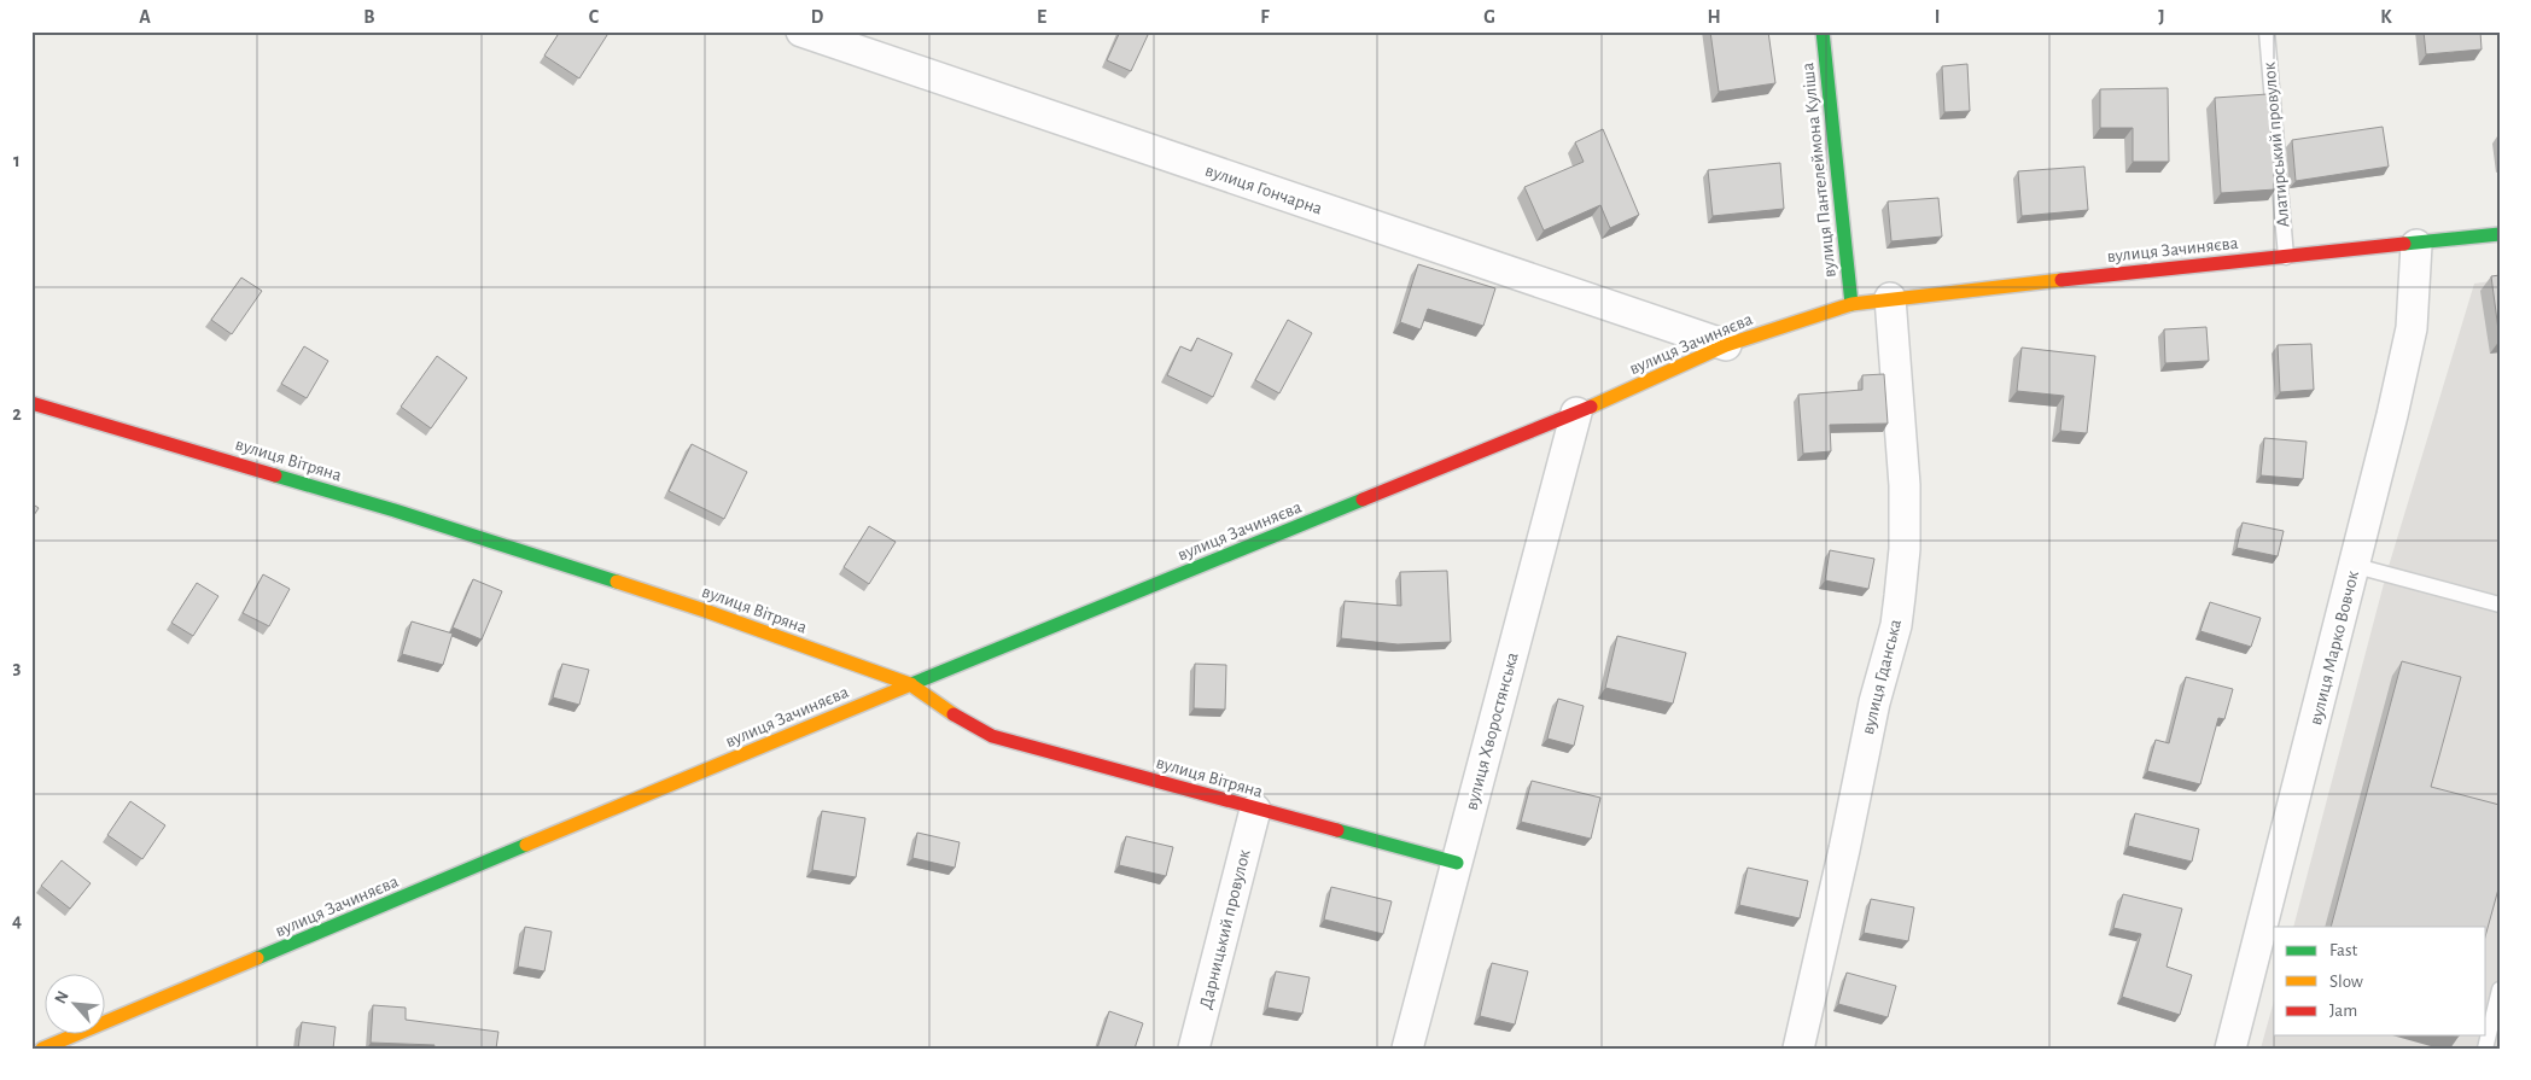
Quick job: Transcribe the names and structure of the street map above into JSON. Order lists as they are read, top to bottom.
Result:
{
  "streets": {
    "main road": ["вулиця Пантелеймона Куліша", "вулиця Зачиняєва", "вулиця Вітряна"],
    "street": [
      "вулиця Гончарна",
      "вулиця Марко Вовчок",
      "вулиця Гданська",
      "вулиця Хворостянська",
      "Дарницький провулок"
    ],
    "lane": ["Алатирський провулок"]
  },
  "crossings": [
    ["Алатирський провулок", "вулиця Зачиняєва"],
    ["вулиця Пантелеймона Куліша", "вулиця Зачиняєва"],
    ["вулиця Гончарна", "вулиця Зачиняєва"],
    ["вулиця Зачиняєва", "вулиця Вітряна"],
    ["вулиця Зачиняєва", "вулиця Марко Вовчок"],
    ["вулиця Зачиняєва", "вулиця Гданська"],
    ["вулиця Зачиняєва", "вулиця Хворостянська"],
    ["вулиця Вітряна", "вулиця Хворостянська"],
    ["вулиця Вітряна", "Дарницький провулок"]
  ],
  "legend": ["Fast", "Slow", "Jam"],
  "north": "top left",
  "grid": {
    "columns": [
      "A",
      "B",
      "C",
      "D",
      "E",
      "F",
      "G",
      "H",
      "I",
      "J",
      "K"
    ],
    "rows": [
      "1",
      "2",
      "3",
      "4"
    ]
  }
}
